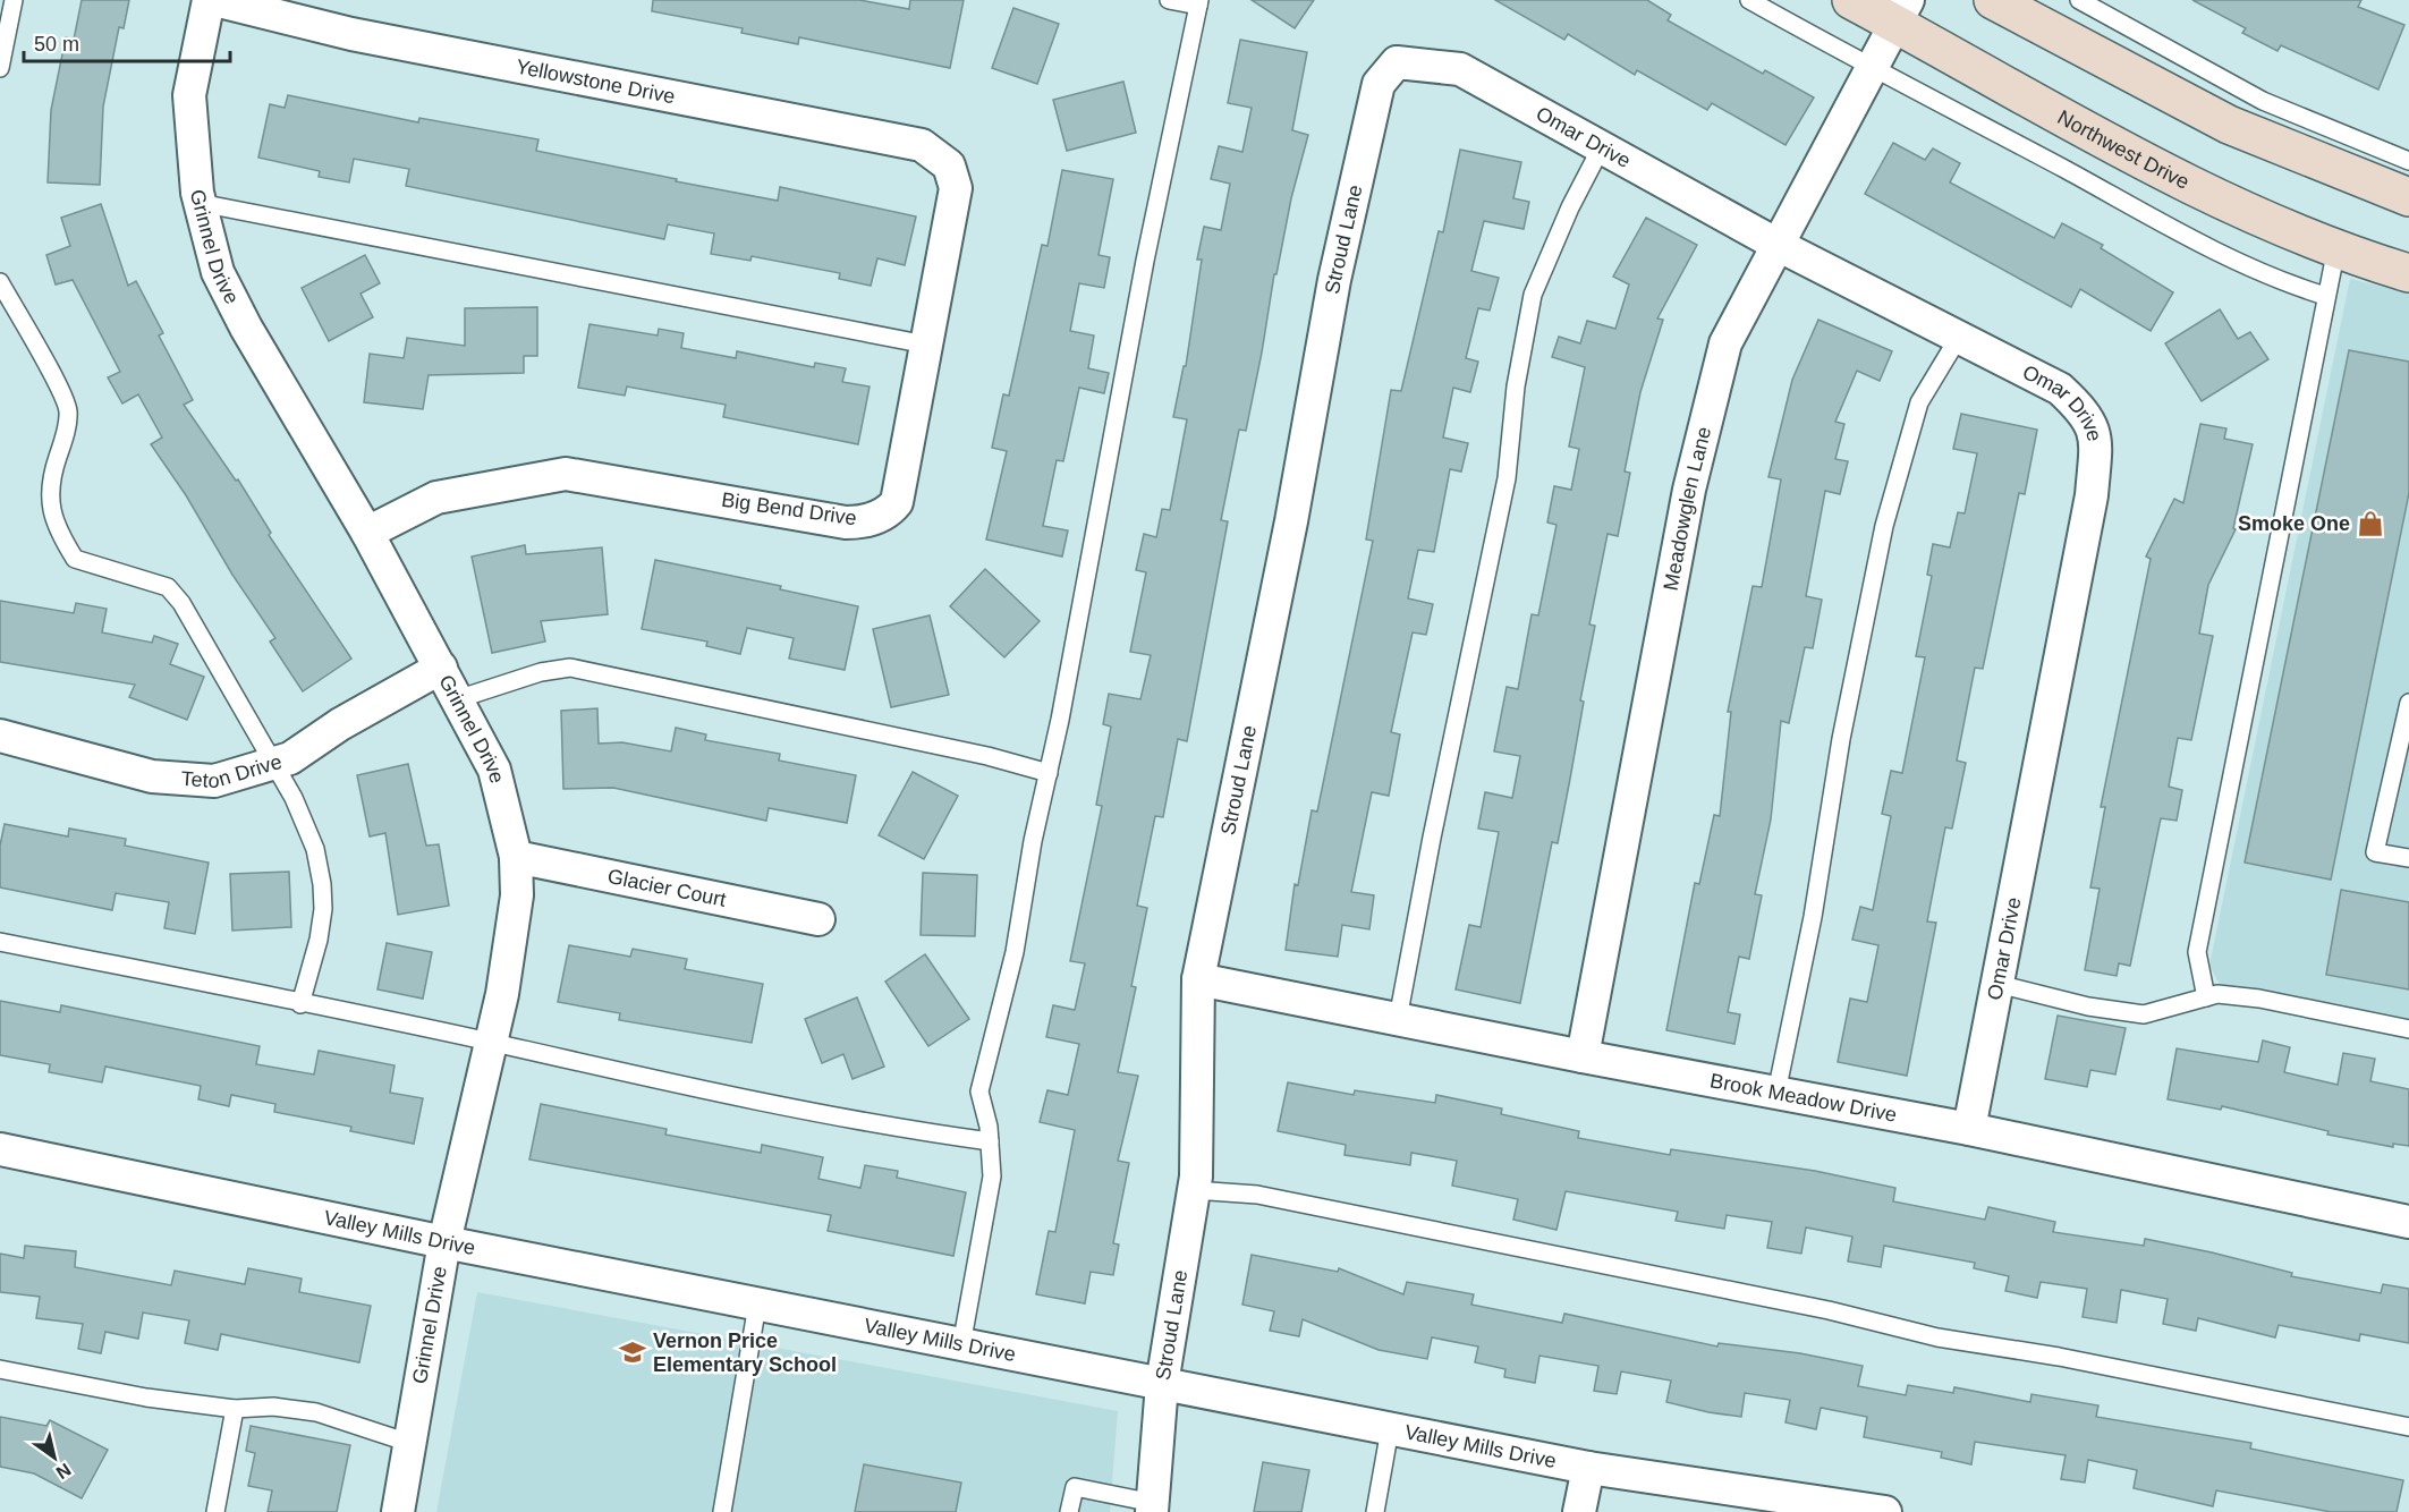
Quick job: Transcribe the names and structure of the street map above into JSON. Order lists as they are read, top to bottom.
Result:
{
  "streets": {
    "main road": ["Northwest Drive"],
    "street": [
      "Yellowstone Drive",
      "Omar Drive",
      "Stroud Lane",
      "Grinnel Drive",
      "Big Bend Drive",
      "Meadowglen Lane",
      "Teton Drive",
      "Glacier Court",
      "Brook Meadow Drive",
      "Valley Mills Drive"
    ]
  },
  "crossings": [
    ["Yellowstone Drive", "Big Bend Drive"],
    ["Omar Drive", "Stroud Lane"],
    ["Omar Drive", "Meadowglen Lane"],
    ["Omar Drive", "Brook Meadow Drive"],
    ["Northwest Drive", "Meadowglen Lane"],
    ["Stroud Lane", "Brook Meadow Drive"],
    ["Stroud Lane", "Valley Mills Drive"],
    ["Grinnel Drive", "Big Bend Drive"],
    ["Grinnel Drive", "Teton Drive"],
    ["Grinnel Drive", "Glacier Court"],
    ["Grinnel Drive", "Valley Mills Drive"],
    ["Meadowglen Lane", "Brook Meadow Drive"]
  ],
  "places": {
    "shop": ["Smoke One"],
    "school or university": ["Vernon Price Elementary School"]
  },
  "scale_bar": "50 m",
  "north": "bottom right"
}
